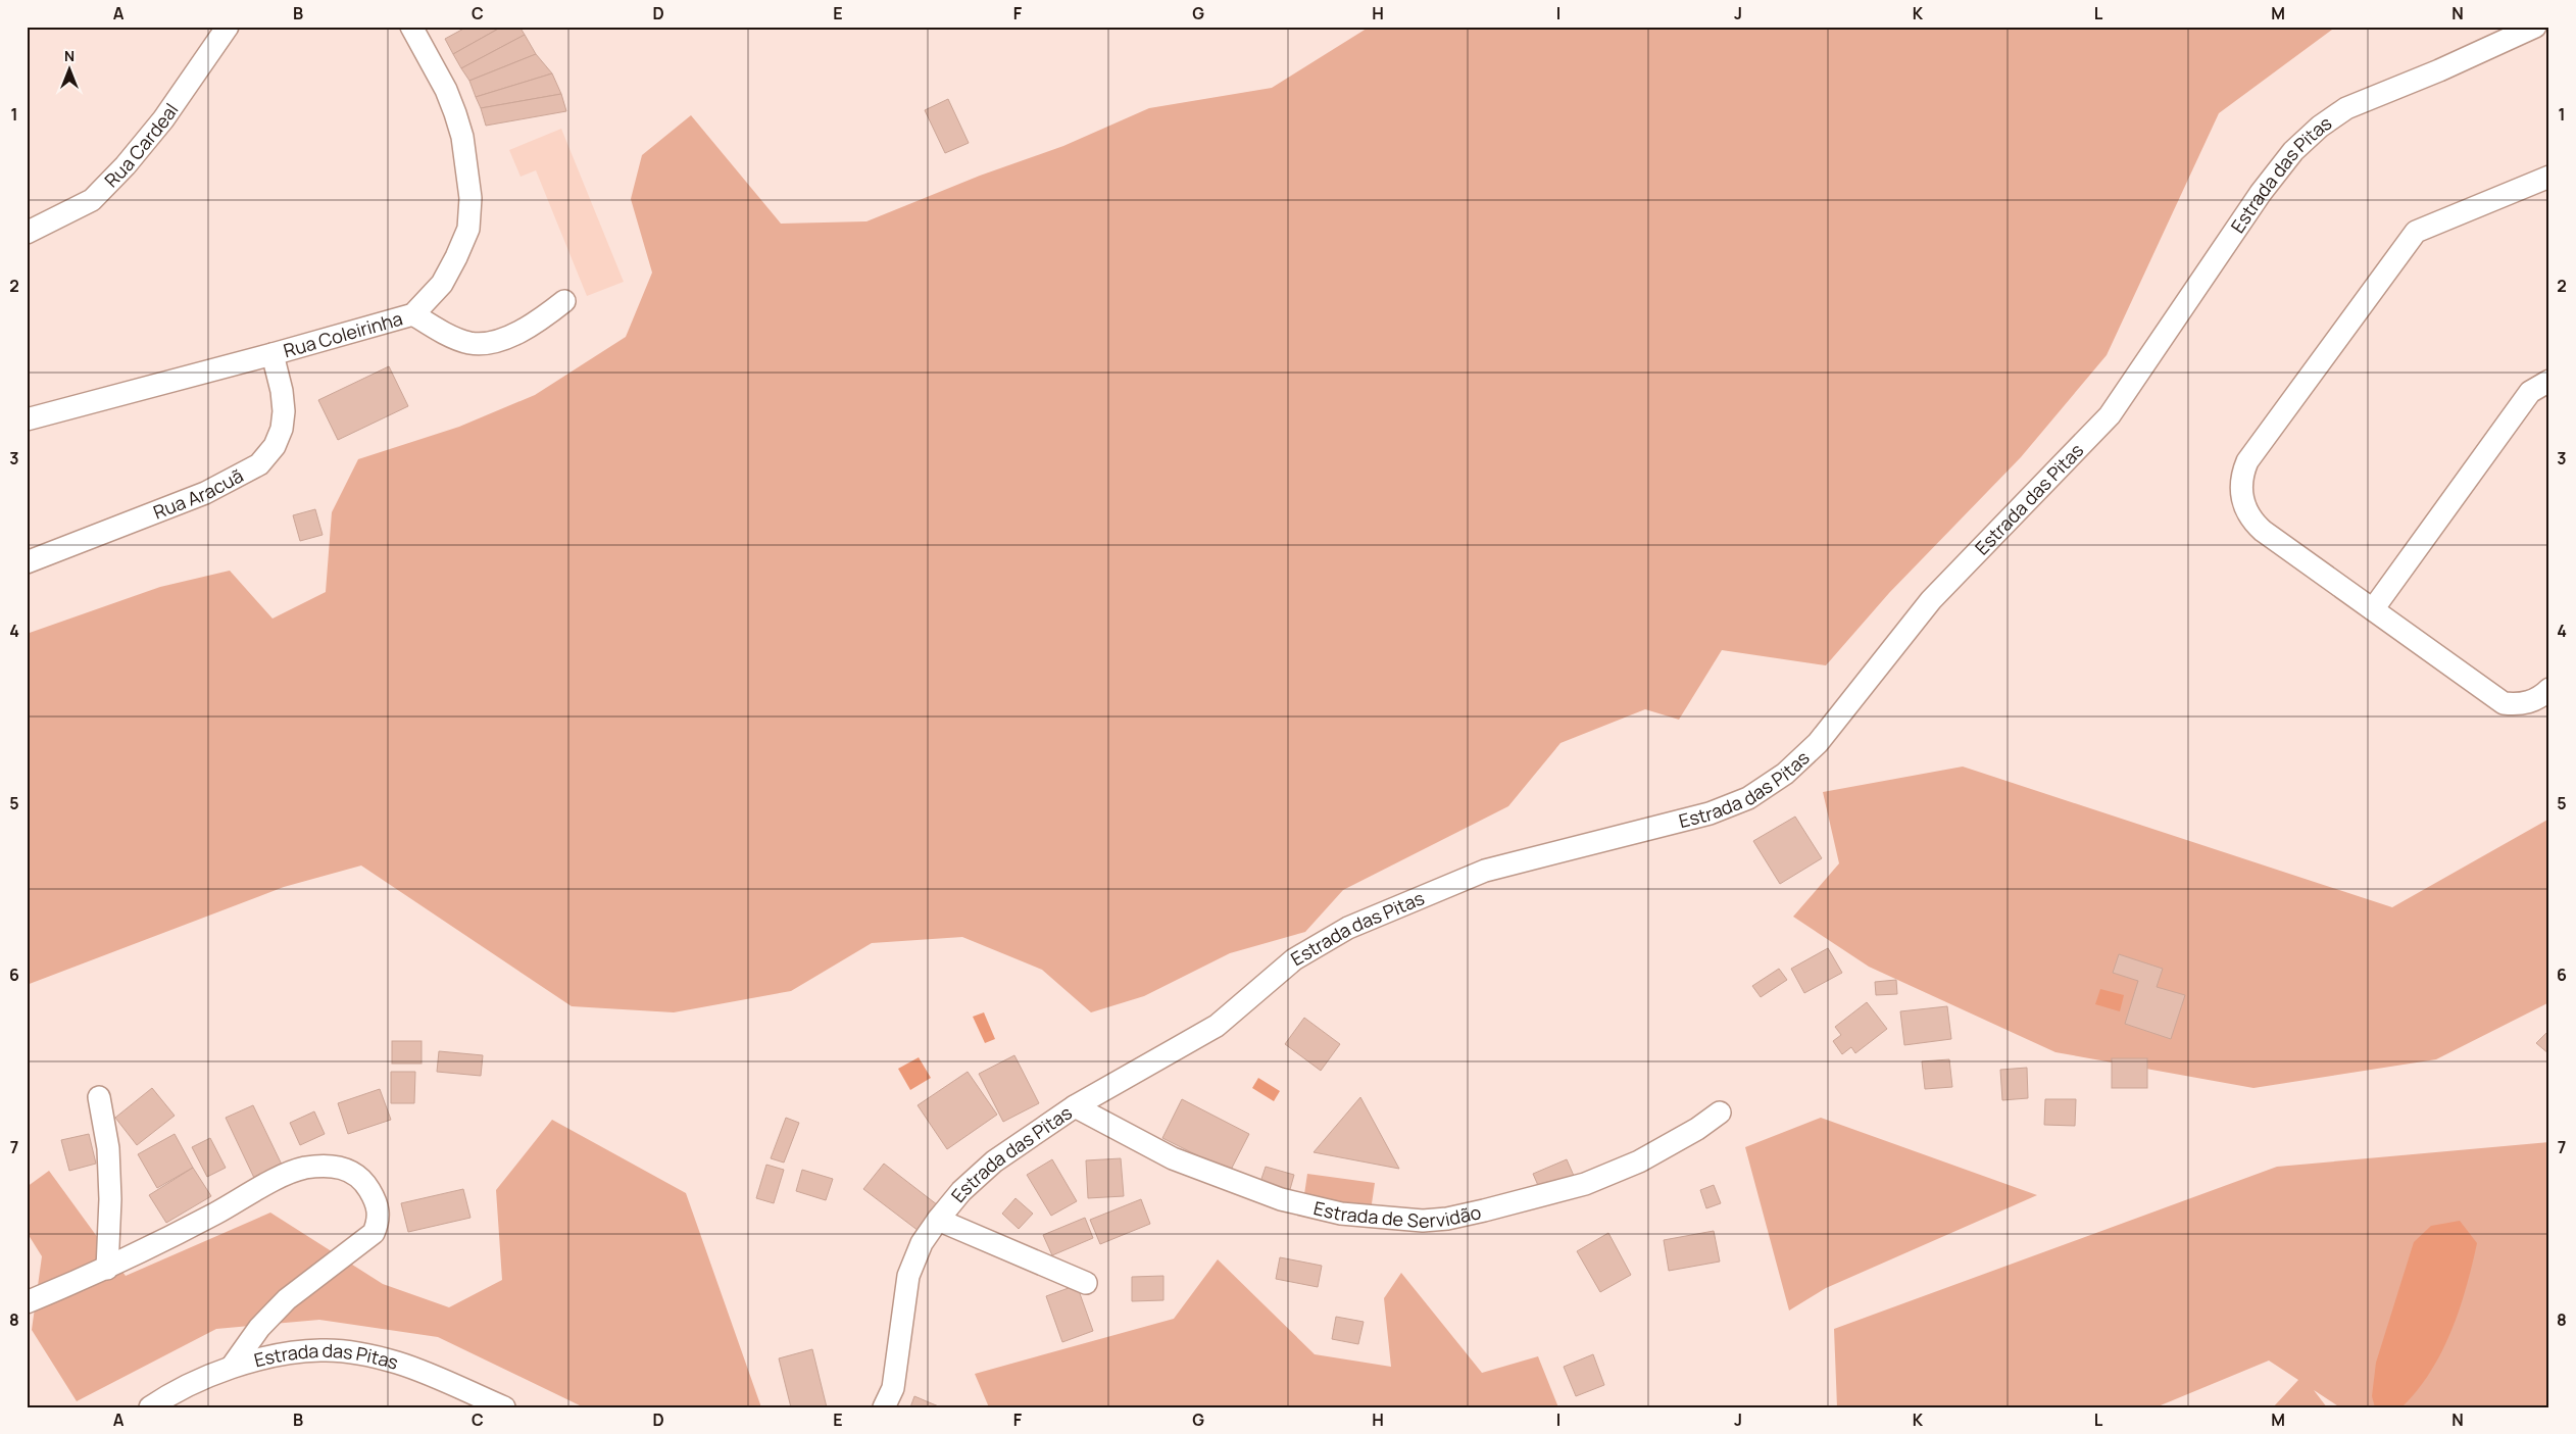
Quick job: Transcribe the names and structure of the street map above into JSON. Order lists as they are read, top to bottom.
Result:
{
  "streets": {
    "street": [
      "Rua Cardeal",
      "Estrada das Pitas",
      "Rua Coleirinha",
      "Rua Aracuã",
      "Estrada de Servidão"
    ]
  },
  "crossings": [
    ["Estrada das Pitas", "Estrada de Servidão"],
    ["Rua Coleirinha", "Rua Aracuã"]
  ],
  "north": "top",
  "grid": {
    "columns": [
      "A",
      "B",
      "C",
      "D",
      "E",
      "F",
      "G",
      "H",
      "I",
      "J",
      "K",
      "L",
      "M",
      "N"
    ],
    "rows": [
      "1",
      "2",
      "3",
      "4",
      "5",
      "6",
      "7",
      "8"
    ]
  }
}
